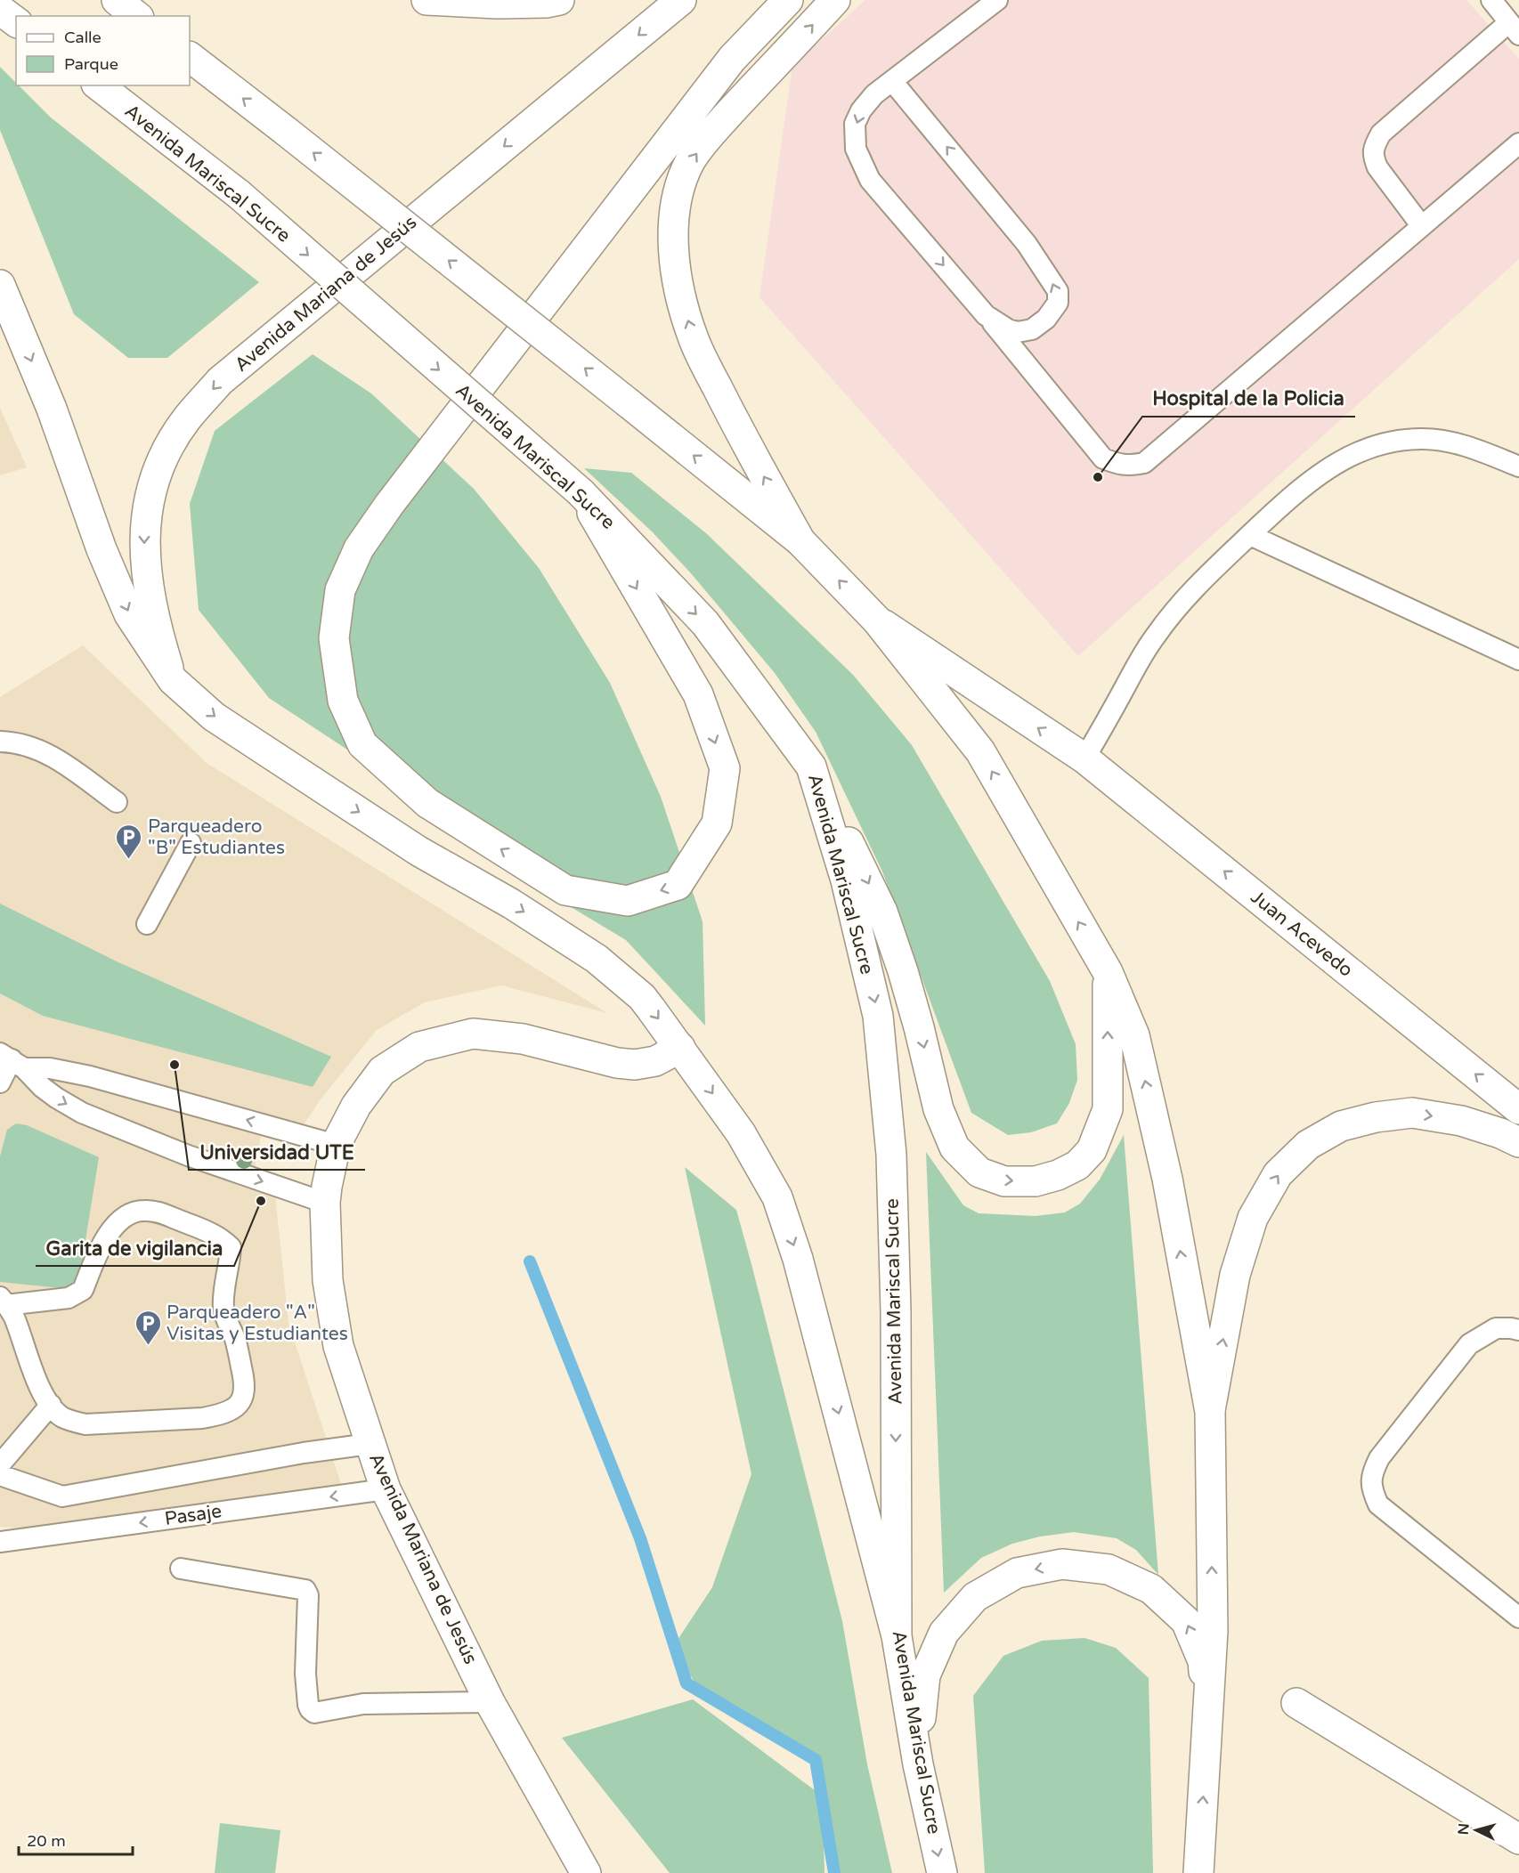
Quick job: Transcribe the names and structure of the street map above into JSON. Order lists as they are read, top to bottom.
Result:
{
  "streets": {
    "main road": ["Avenida Mariscal Sucre", "Avenida Mariana de Jesús", "Juan Acevedo"],
    "lane": ["Pasaje"]
  },
  "crossings": [
    ["Avenida Mariana de Jesús", "Pasaje"]
  ],
  "one_way": ["Avenida Mariana de Jesús", "Juan Acevedo"],
  "places": {
    "other": ["Hospital de la Policia", "Universidad UTE", "Garita de vigilancia"],
    "parking": ["Parqueadero \"B\" Estudiantes", "Parqueadero \"A\" Visitas y Estudiantes"]
  },
  "legend": ["Calle", "Parque"],
  "scale_bar": "20 m",
  "north": "left"
}
